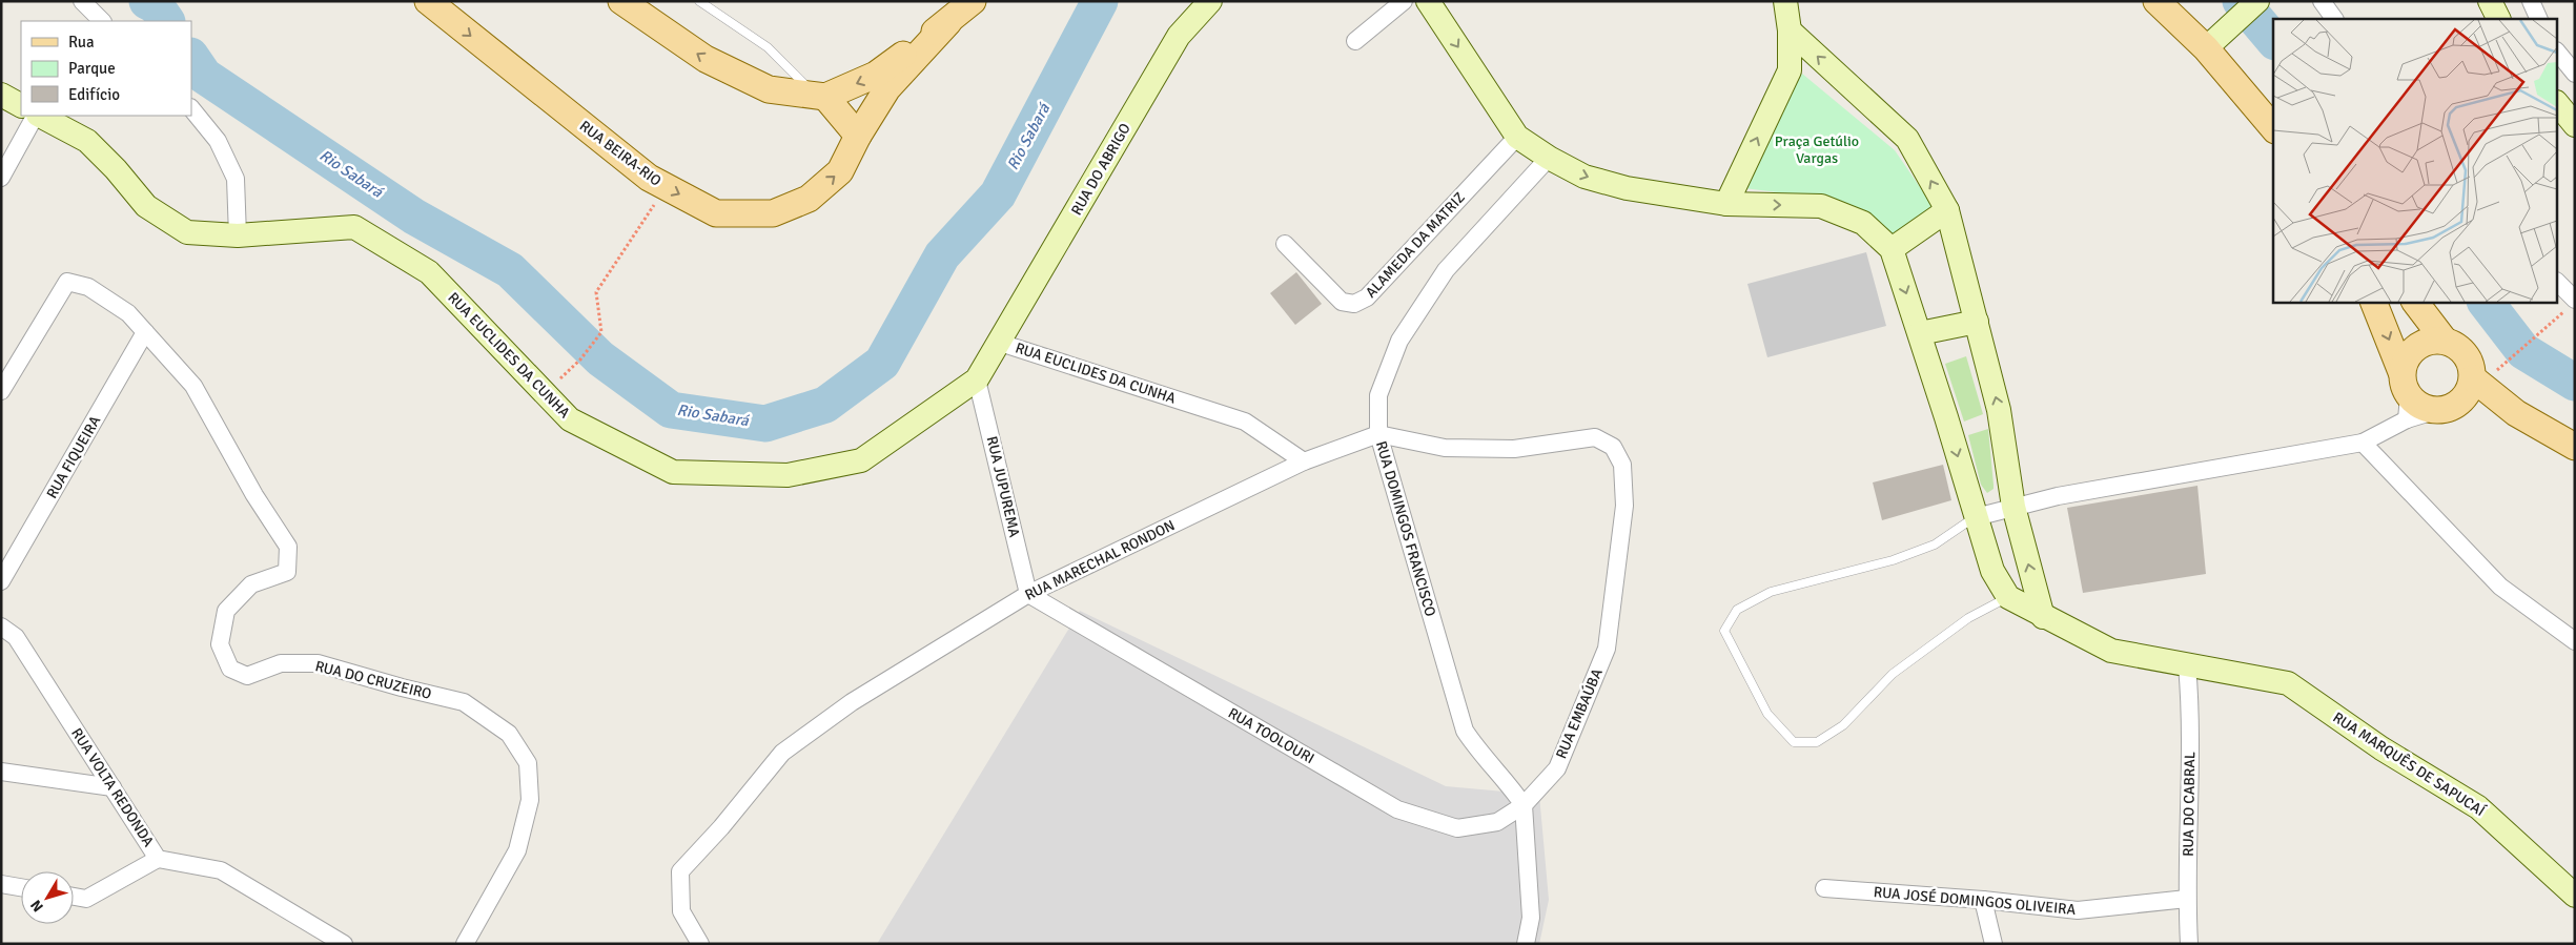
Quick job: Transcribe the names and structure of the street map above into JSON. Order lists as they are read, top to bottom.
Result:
{
  "streets": {
    "main road": [
      "RUA BEIRA-RIO",
      "RUA DO ABRIGO",
      "RUA EUCLIDES DA CUNHA",
      "RUA MARQUÊS DE SAPUCAÍ"
    ],
    "street": [
      "ALAMEDA DA MATRIZ",
      "RUA FIQUEIRA",
      "RUA JUPUREMA",
      "RUA DOMINGOS FRANCISCO",
      "RUA MARECHAL RONDON",
      "RUA DO CRUZEIRO",
      "RUA EMBAÚBA",
      "RUA TOOLOURI",
      "RUA VOLTA REDONDA",
      "RUA DO CABRAL",
      "RUA JOSÉ DOMINGOS OLIVEIRA"
    ]
  },
  "crossings": [
    ["RUA DO ABRIGO", "RUA EUCLIDES DA CUNHA"],
    ["RUA EUCLIDES DA CUNHA", "RUA JUPUREMA"],
    ["RUA EUCLIDES DA CUNHA", "RUA MARECHAL RONDON"],
    ["RUA FIQUEIRA", "RUA DO CRUZEIRO"],
    ["RUA JUPUREMA", "RUA MARECHAL RONDON"],
    ["RUA JUPUREMA", "RUA TOOLOURI"],
    ["RUA DOMINGOS FRANCISCO", "RUA MARECHAL RONDON"],
    ["RUA DOMINGOS FRANCISCO", "RUA EMBAÚBA"],
    ["RUA DOMINGOS FRANCISCO", "RUA TOOLOURI"],
    ["RUA MARECHAL RONDON", "RUA EMBAÚBA"],
    ["RUA MARECHAL RONDON", "RUA TOOLOURI"],
    ["RUA EMBAÚBA", "RUA TOOLOURI"],
    ["RUA MARQUÊS DE SAPUCAÍ", "RUA DO CABRAL"],
    ["RUA DO CABRAL", "RUA JOSÉ DOMINGOS OLIVEIRA"]
  ],
  "one_way": ["RUA BEIRA-RIO"],
  "water": ["Rio Sabará"],
  "parks": ["Praça Getúlio Vargas"],
  "legend": ["Rua", "Parque", "Edifício"],
  "north": "bottom left"
}
